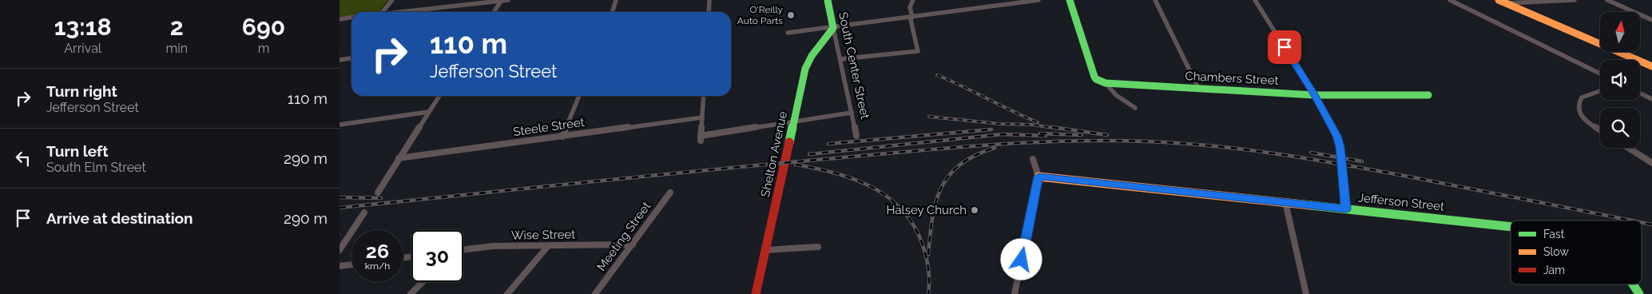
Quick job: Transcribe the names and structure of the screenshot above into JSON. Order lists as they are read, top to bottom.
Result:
{
  "streets": {
    "street": [
      "South Center Street",
      "Chambers Street",
      "Steele Street",
      "Shelton Avenue",
      "Jefferson Street",
      "Wise Street",
      "Meeting Street"
    ]
  },
  "crossings": [
    ["South Center Street", "Shelton Avenue"],
    ["Wise Street", "Meeting Street"]
  ],
  "places": ["O'Reilly Auto Parts", "Halsey Church"],
  "legend": ["Fast", "Slow", "Jam"],
  "north": "top",
  "page": {
    "eta": [
      "13:18",
      "Arrival",
      "2",
      "min",
      "690",
      "m"
    ],
    "turn": ["110 m", "Jefferson Street"],
    "list": [
      {
        "name": "Turn right",
        "note": "Jefferson Street",
        "value": "110 m"
      },
      {
        "name": "Turn left",
        "note": "South Elm Street",
        "value": "290 m"
      },
      {
        "name": "Arrive at destination",
        "value": "290 m"
      }
    ],
    "speed": "26 km/h",
    "limit": "30"
  }
}
